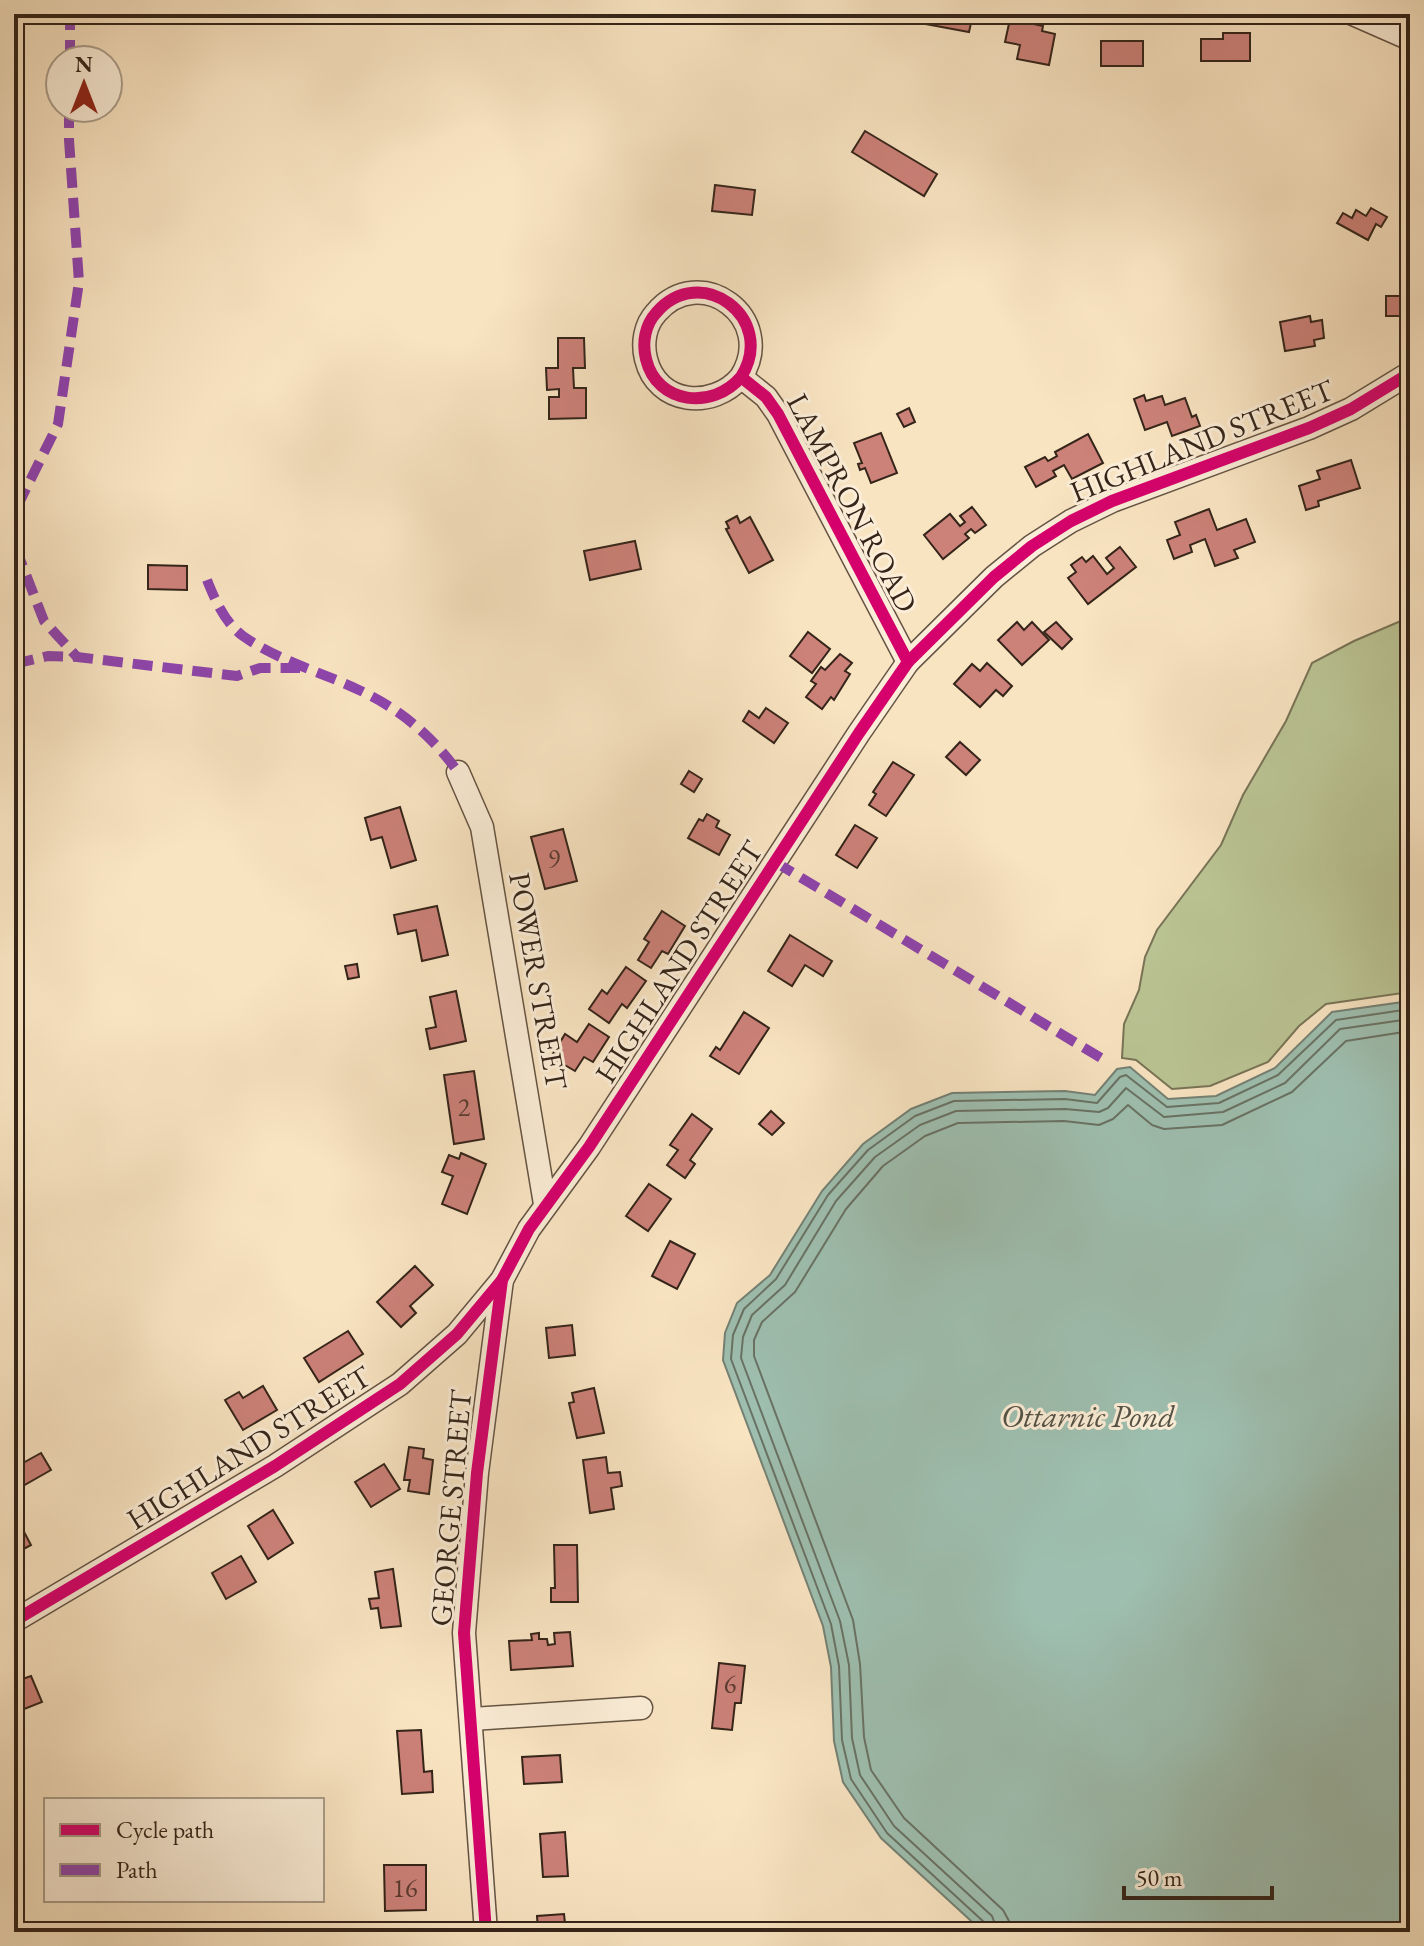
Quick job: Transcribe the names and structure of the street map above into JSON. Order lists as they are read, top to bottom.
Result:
{
  "streets": {
    "street": [
      "HIGHLAND STREET",
      "LAMPRON ROAD",
      "POWER STREET",
      "GEORGE STREET"
    ]
  },
  "crossings": [
    ["HIGHLAND STREET", "LAMPRON ROAD"],
    ["HIGHLAND STREET", "POWER STREET"],
    ["HIGHLAND STREET", "GEORGE STREET"]
  ],
  "water": ["Ottarnic Pond"],
  "house_numbers": [
    "9",
    "2",
    "6",
    "16"
  ],
  "legend": ["Cycle path", "Path"],
  "scale_bar": "50 m",
  "north": "top"
}
